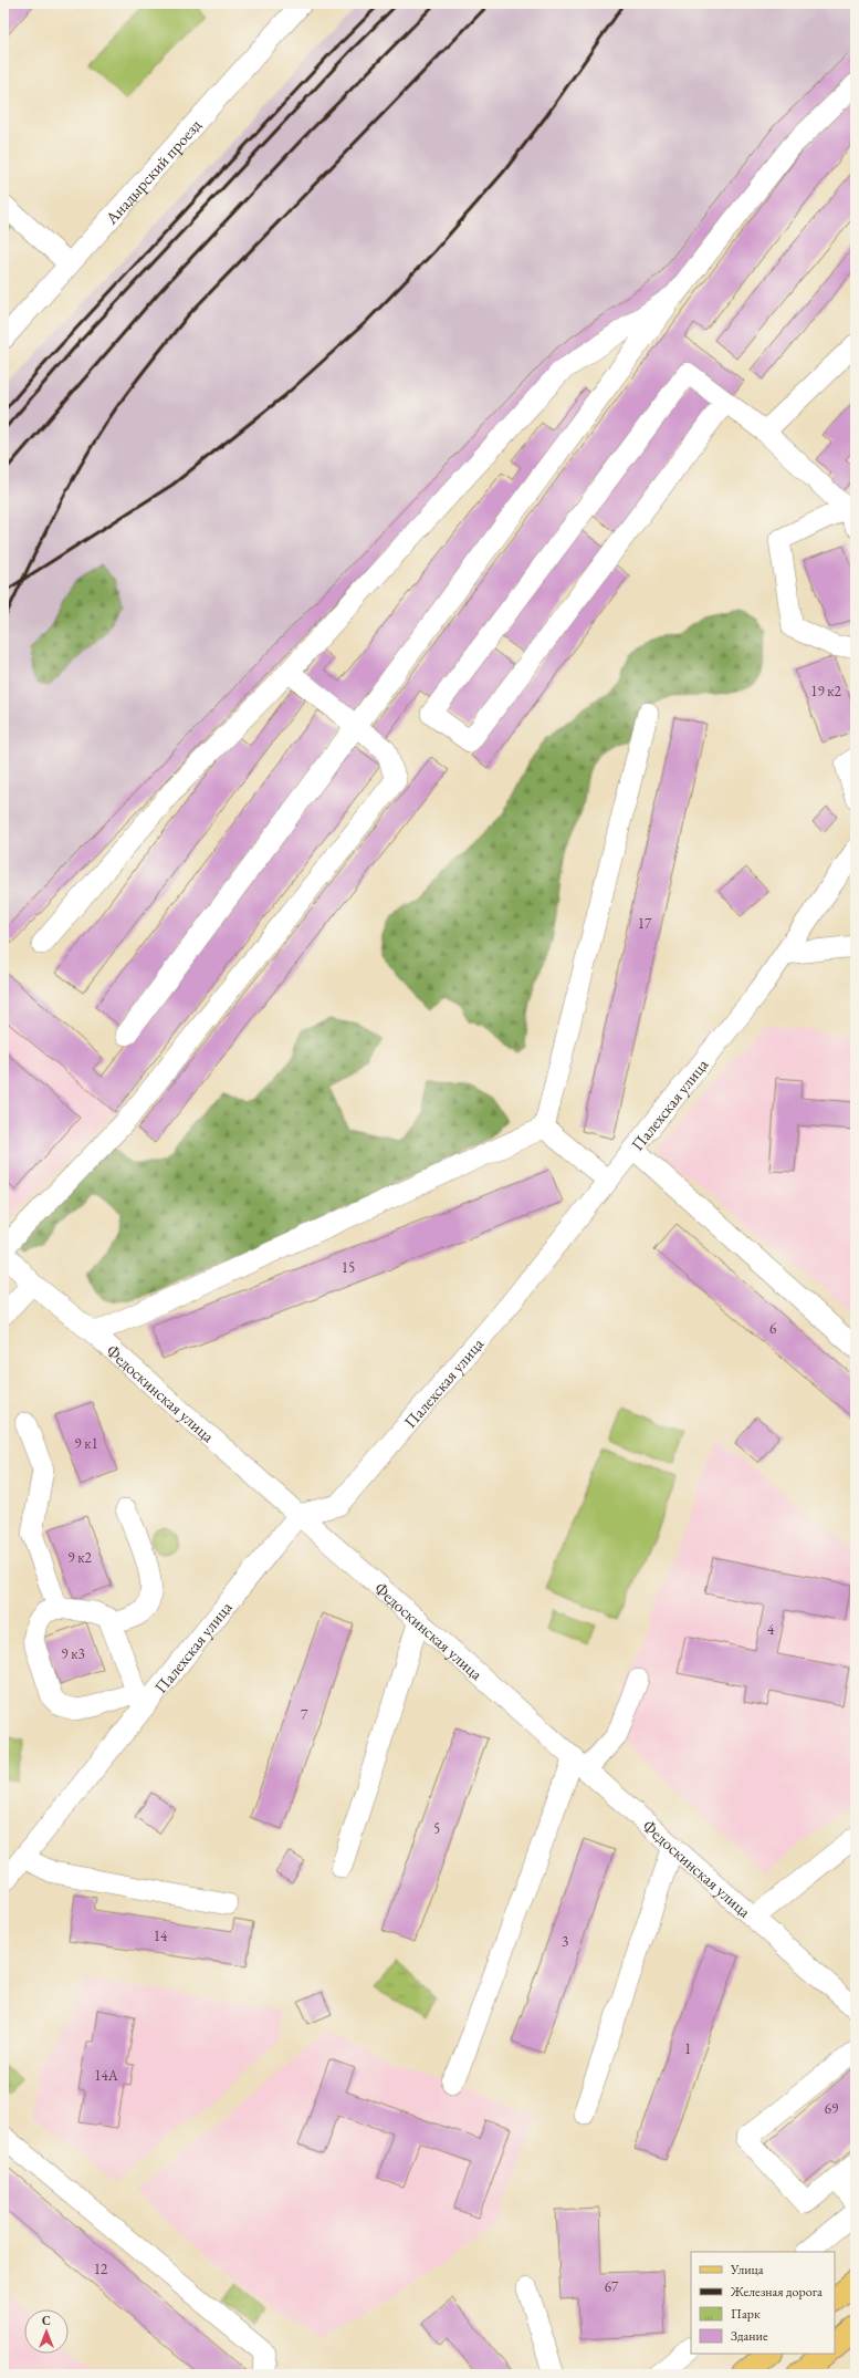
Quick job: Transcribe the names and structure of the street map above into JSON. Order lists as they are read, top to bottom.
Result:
{
  "streets": {
    "street": ["Анадырский проезд", "Палехская улица", "Федоскинская улица"]
  },
  "crossings": [
    ["Палехская улица", "Федоскинская улица"]
  ],
  "house_numbers": [
    "19 к2",
    "17",
    "15",
    "6",
    "9 к1",
    "9 к2",
    "4",
    "9 к3",
    "7",
    "5",
    "14",
    "3",
    "1",
    "14А",
    "69",
    "12",
    "67"
  ],
  "legend": [
    "Улица",
    "Железная дорога",
    "Парк",
    "Здание"
  ],
  "north": "top"
}
